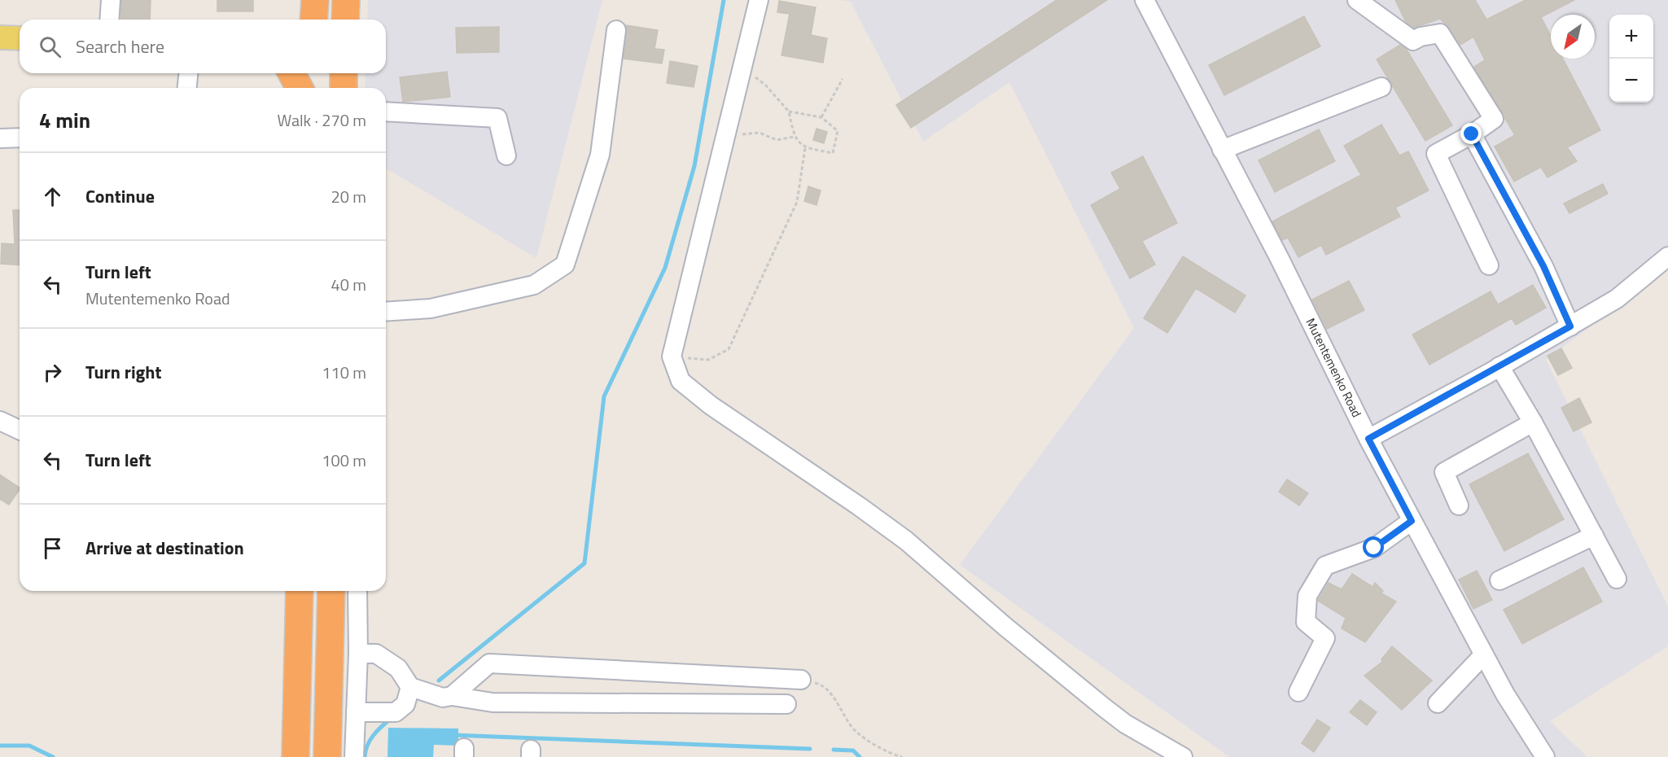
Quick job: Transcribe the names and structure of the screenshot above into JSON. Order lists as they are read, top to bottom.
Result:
{
  "streets": {
    "street": ["Mutentemenko Road"]
  },
  "north": "bottom left",
  "page": {
    "map_buttons": ["+", "−"],
    "search": "Search here",
    "heading": ["4 min", "Walk · 270 m"],
    "list": [
      ["Continue", "20 m"],
      ["Turn left", "Mutentemenko Road", "40 m"],
      ["Turn right", "110 m"],
      ["Turn left", "100 m"],
      "Arrive at destination"
    ]
  }
}
